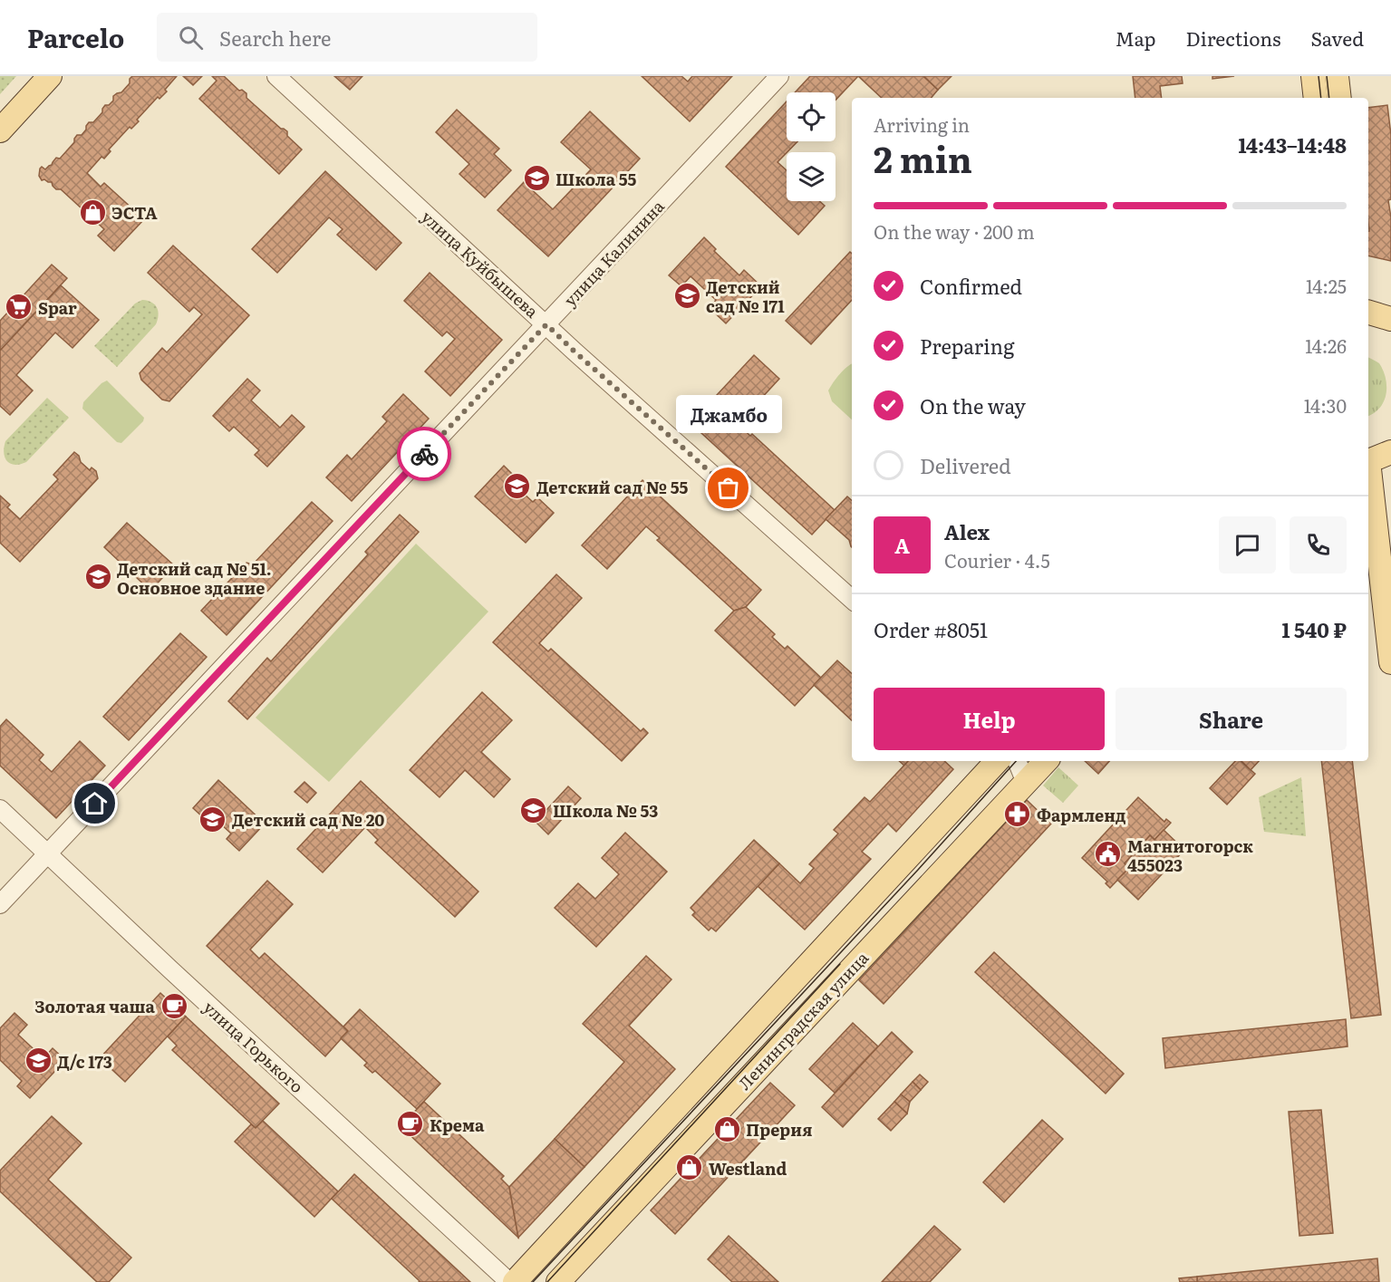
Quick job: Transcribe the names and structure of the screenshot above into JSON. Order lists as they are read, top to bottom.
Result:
{
  "streets": {
    "main road": ["Ленинградская улица"],
    "street": ["улица Калинина", "улица Куйбышева", "улица Горького"]
  },
  "crossings": [
    ["улица Калинина", "улица Куйбышева"],
    ["улица Калинина", "улица Горького"]
  ],
  "places": {
    "school or university": [
      "Школа 55",
      "Детский сад № 171",
      "Детский сад № 55",
      "Детский сад № 51. Основное здание",
      "Школа № 53",
      "Детский сад № 20",
      "Д/с 173"
    ],
    "shop": ["ЭСТА", "Прерия", "Westland"],
    "supermarket": ["Spar"],
    "other": ["Джамбо"],
    "pharmacy": ["Фармленд"],
    "public building": ["Магнитогорск 455023"],
    "cafe": ["Золотая чаша", "Крема"]
  },
  "page": {
    "header": "Parcelo",
    "search": "Search here",
    "nav": ["Map", "Directions", "Saved"],
    "heading": ["2 min", "Arriving in", "14:43–14:48"],
    "panel": [
      "Alex",
      "Courier · 4.5",
      "Order #8051",
      "1 540 ₽"
    ],
    "bar": "On the way · 200 m",
    "list": [
      ["Confirmed", "14:25"],
      ["Preparing", "14:26"],
      ["On the way", "14:30"],
      "Delivered"
    ],
    "bubble": "Джамбо",
    "round": "A",
    "buttons": ["Help", "Share"]
  }
}
